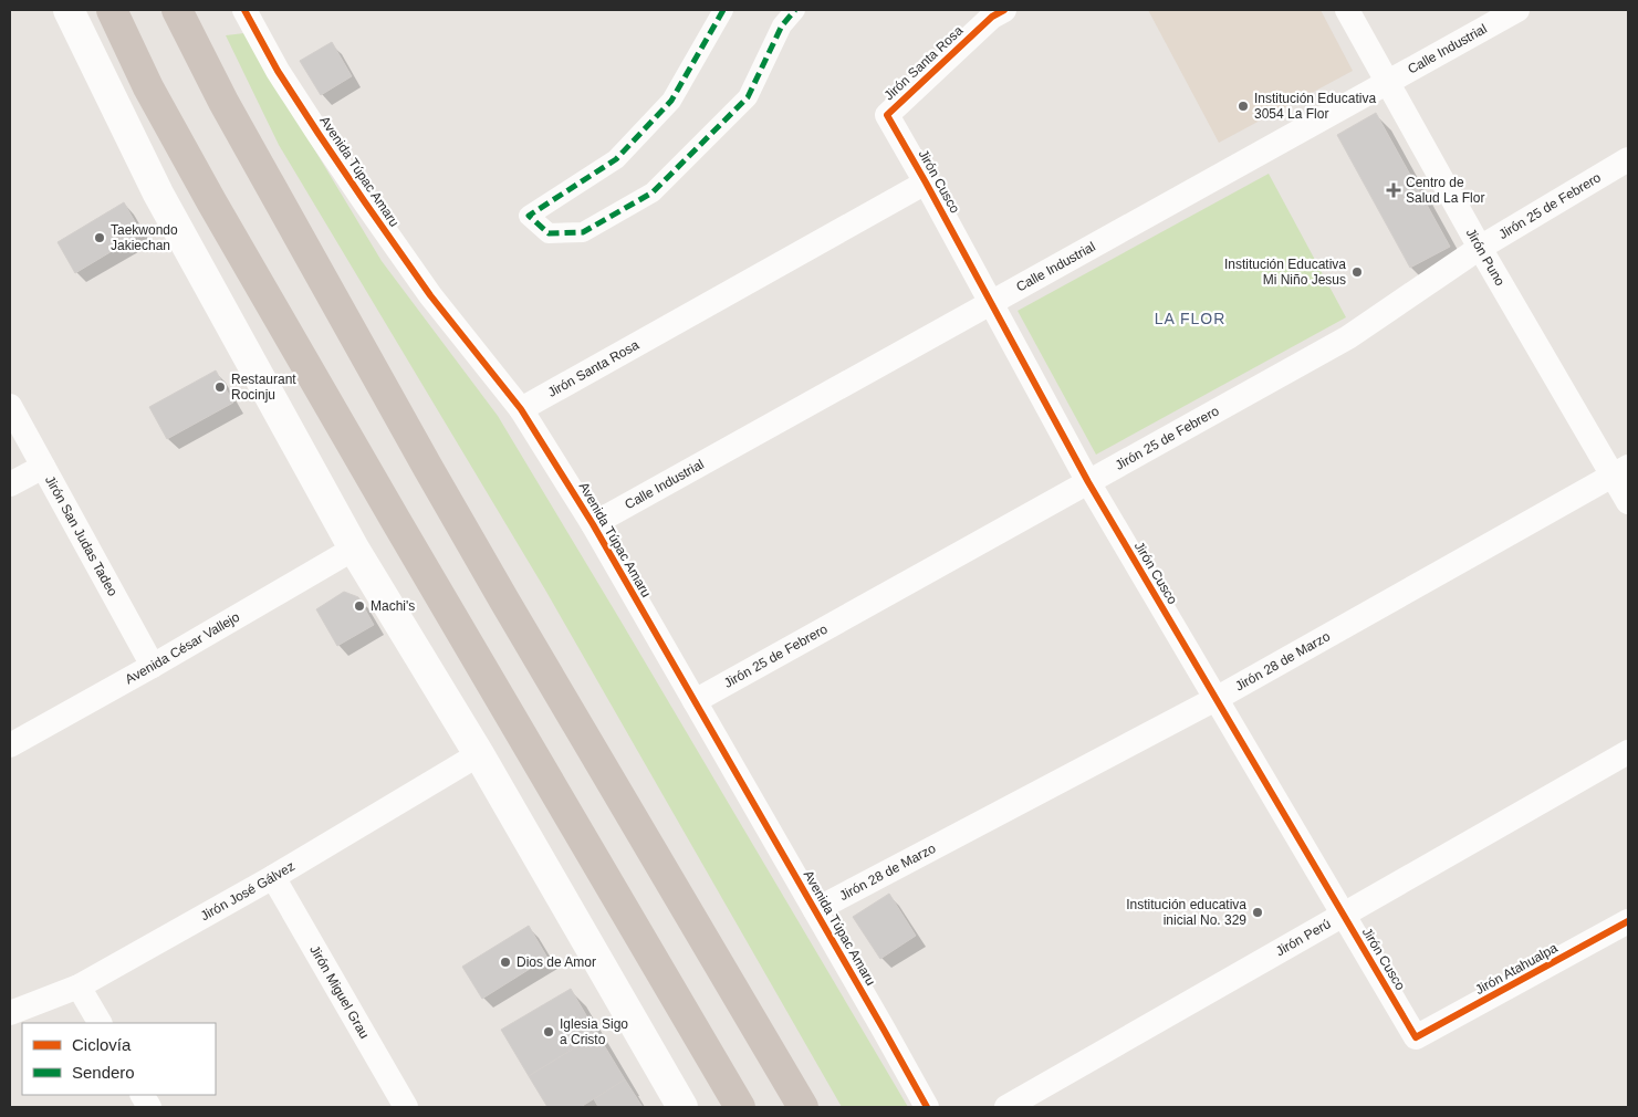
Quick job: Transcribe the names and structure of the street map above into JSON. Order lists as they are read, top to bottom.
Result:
{
  "streets": {
    "street": [
      "Calle Industrial",
      "Jirón Santa Rosa",
      "Avenida Túpac Amaru",
      "Jirón Cusco",
      "Jirón 25 de Febrero",
      "Jirón Puno",
      "Jirón San Judas Tadeo",
      "Avenida César Vallejo",
      "Jirón 28 de Marzo",
      "Jirón José Gálvez",
      "Jirón Perú",
      "Jirón Atahualpa",
      "Jirón Miguel Grau"
    ]
  },
  "crossings": [
    ["Calle Industrial", "Avenida Túpac Amaru"],
    ["Calle Industrial", "Jirón Cusco"],
    ["Calle Industrial", "Jirón Puno"],
    ["Jirón Santa Rosa", "Avenida Túpac Amaru"],
    ["Jirón Santa Rosa", "Jirón Cusco"],
    ["Avenida Túpac Amaru", "Jirón 25 de Febrero"],
    ["Avenida Túpac Amaru", "Jirón 28 de Marzo"],
    ["Jirón Cusco", "Jirón 25 de Febrero"],
    ["Jirón Cusco", "Jirón 28 de Marzo"],
    ["Jirón Cusco", "Jirón Perú"],
    ["Jirón Cusco", "Jirón Atahualpa"],
    ["Jirón 25 de Febrero", "Jirón Puno"],
    ["Jirón Puno", "Jirón 28 de Marzo"],
    ["Jirón San Judas Tadeo", "Avenida César Vallejo"],
    ["Jirón José Gálvez", "Jirón Miguel Grau"]
  ],
  "districts": ["LA FLOR"],
  "places": {
    "other": [
      "Institución Educativa 3054 La Flor",
      "Taekwondo Jakiechan",
      "Institución Educativa Mi Niño Jesus",
      "Restaurant Rocinju",
      "Machi's",
      "Institución educativa inicial No. 329",
      "Dios de Amor",
      "Iglesia Sigo a Cristo"
    ],
    "health": ["Centro de Salud La Flor"]
  },
  "legend": ["Ciclovía", "Sendero"]
}
